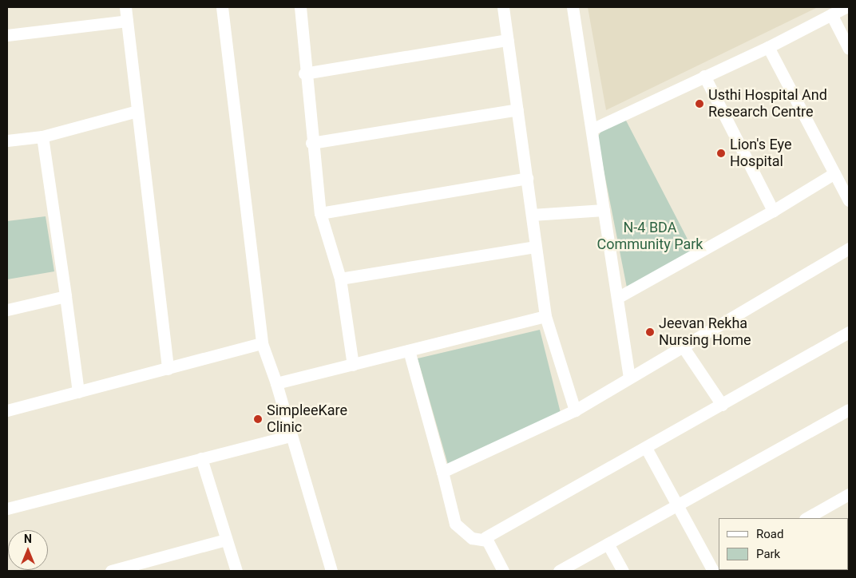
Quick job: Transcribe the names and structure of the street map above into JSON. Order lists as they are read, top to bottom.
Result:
{
  "parks": ["N-4 BDA Community Park"],
  "places": [
    "Usthi Hospital And Research Centre",
    "Lion's Eye Hospital",
    "Jeevan Rekha Nursing Home",
    "SimpleeKare Clinic"
  ],
  "legend": ["Road", "Park"],
  "north": "top"
}
